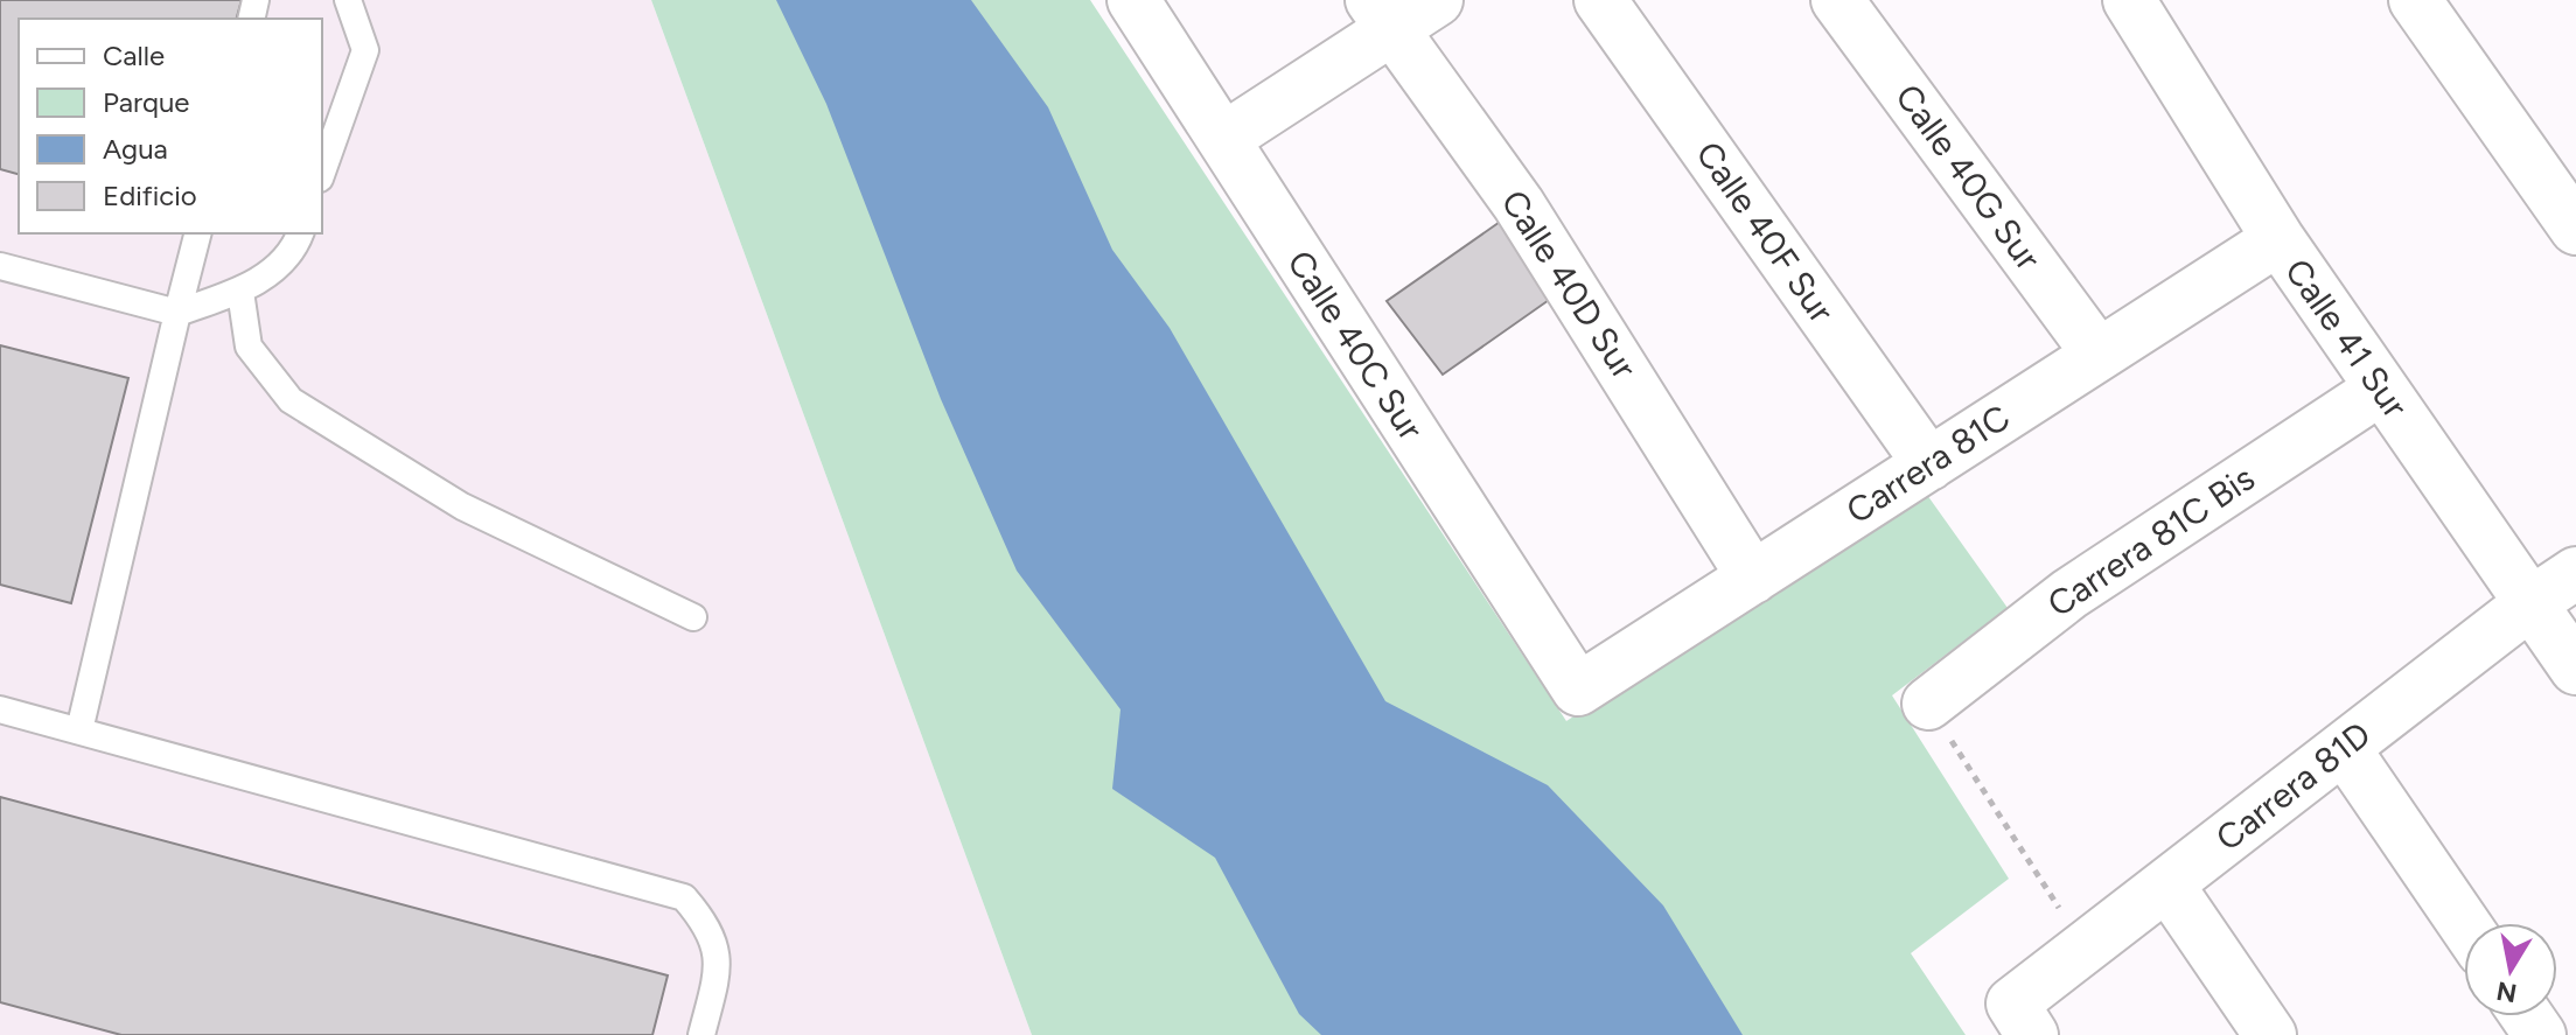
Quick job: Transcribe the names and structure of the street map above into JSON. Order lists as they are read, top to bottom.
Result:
{
  "streets": {
    "street": [
      "Calle 40G Sur",
      "Calle 40F Sur",
      "Calle 40D Sur",
      "Calle 41 Sur",
      "Calle 40C Sur",
      "Carrera 81C",
      "Carrera 81C Bis",
      "Carrera 81D"
    ]
  },
  "crossings": [
    ["Calle 40G Sur", "Carrera 81C"],
    ["Calle 40F Sur", "Carrera 81C"],
    ["Calle 40D Sur", "Carrera 81C"],
    ["Calle 41 Sur", "Carrera 81C"],
    ["Calle 41 Sur", "Carrera 81C Bis"],
    ["Calle 41 Sur", "Carrera 81D"],
    ["Calle 40C Sur", "Carrera 81C"]
  ],
  "legend": [
    "Calle",
    "Parque",
    "Agua",
    "Edificio"
  ],
  "north": "bottom"
}
